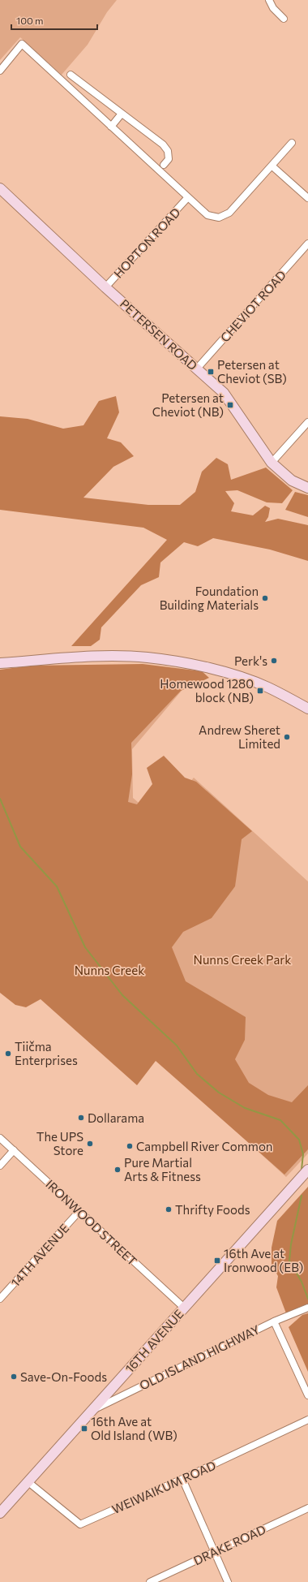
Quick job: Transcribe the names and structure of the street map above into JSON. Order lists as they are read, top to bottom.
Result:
{
  "streets": {
    "street": [
      "HOPTON ROAD",
      "CHEVIOT ROAD",
      "PETERSEN ROAD",
      "IRONWOOD STREET",
      "14TH AVENUE",
      "16TH AVENUE",
      "OLD ISLAND HIGHWAY",
      "WEIWAIKUM ROAD",
      "DRAKE ROAD"
    ]
  },
  "crossings": [
    ["HOPTON ROAD", "PETERSEN ROAD"],
    ["CHEVIOT ROAD", "PETERSEN ROAD"],
    ["IRONWOOD STREET", "14TH AVENUE"],
    ["IRONWOOD STREET", "16TH AVENUE"],
    ["16TH AVENUE", "OLD ISLAND HIGHWAY"],
    ["16TH AVENUE", "WEIWAIKUM ROAD"]
  ],
  "parks": ["Nunns Creek Park", "Nunns Creek"],
  "places": {
    "transit": [
      "Petersen at Cheviot (SB)",
      "Petersen at Cheviot (NB)",
      "Homewood 1280 block (NB)",
      "16th Ave at Ironwood (EB)",
      "16th Ave at Old Island (WB)"
    ],
    "other": [
      "Foundation Building Materials",
      "Perk's",
      "Andrew Sheret Limited",
      "Tiičma Enterprises",
      "Dollarama",
      "The UPS Store",
      "Campbell River Common",
      "Pure Martial Arts & Fitness",
      "Thrifty Foods",
      "Save-On-Foods"
    ]
  },
  "scale_bar": "100 m"
}
